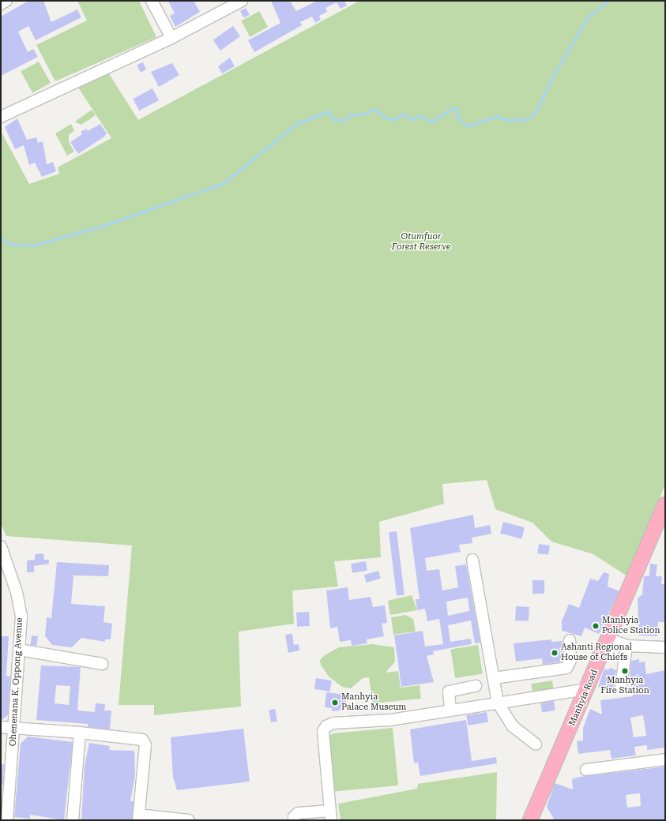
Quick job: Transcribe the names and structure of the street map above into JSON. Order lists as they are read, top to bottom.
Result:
{
  "streets": {
    "main road": ["Manhyia Road"],
    "street": ["Ohenenana K. Oppong Avenue"]
  },
  "parks": ["Otumfuor Forest Reserve"],
  "places": [
    "Manhyia Police Station",
    "Ashanti Regional House of Chiefs",
    "Manhyia Fire Station",
    "Manhyia Palace Museum"
  ]
}
